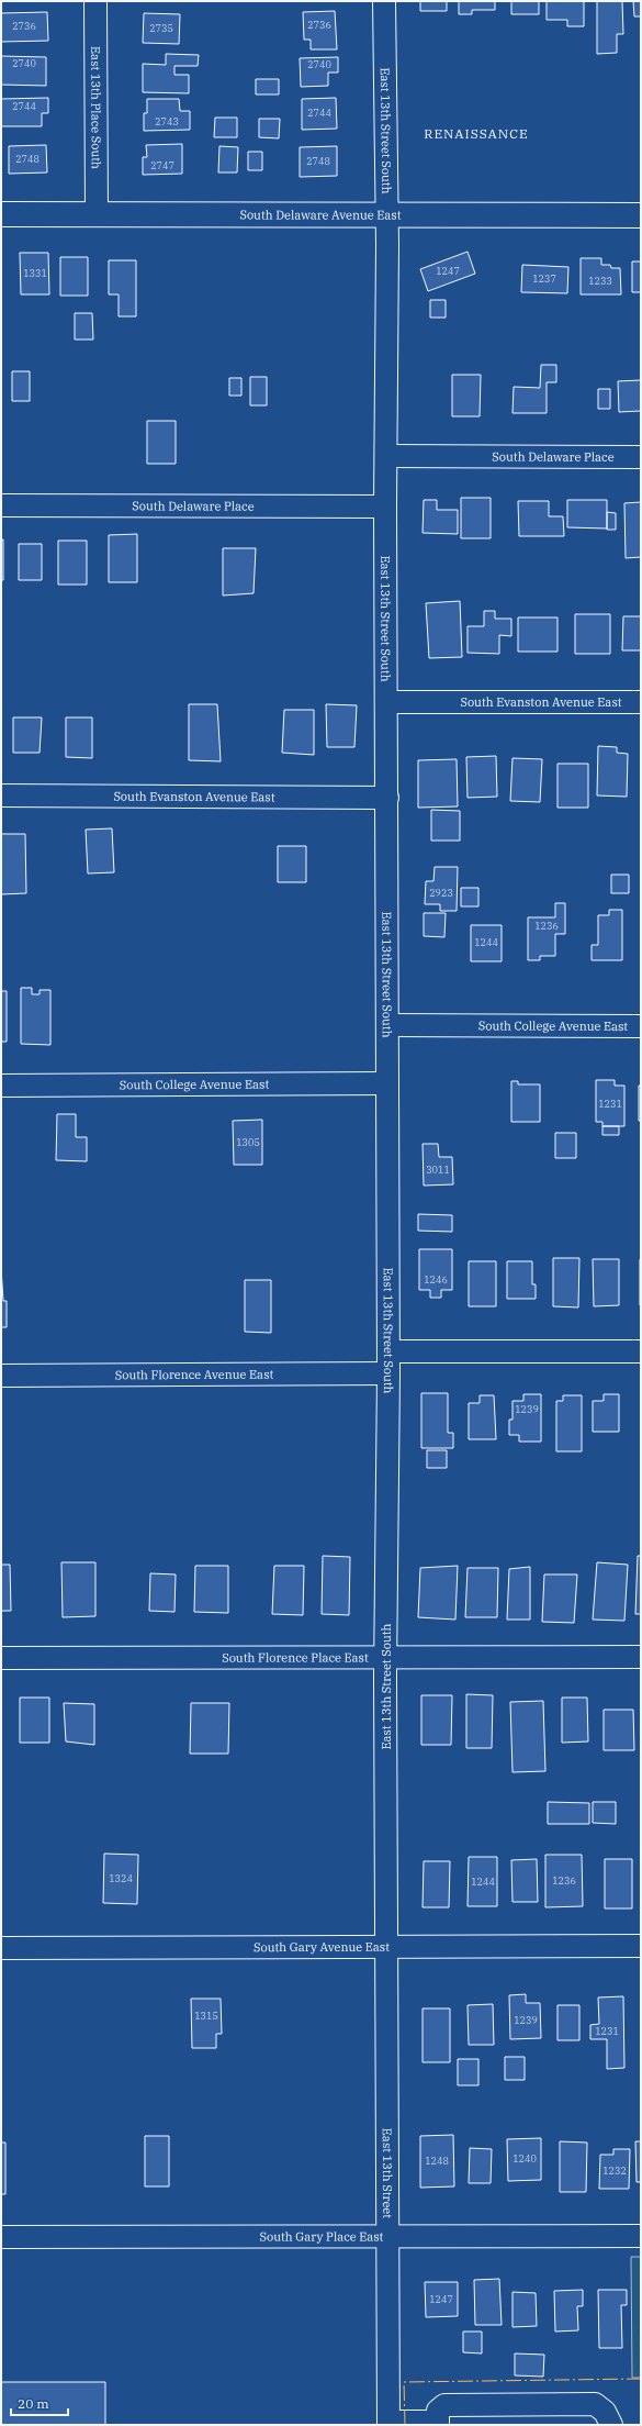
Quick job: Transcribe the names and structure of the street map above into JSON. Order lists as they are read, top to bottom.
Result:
{
  "streets": {
    "main road": ["South Delaware Avenue East"],
    "street": [
      "East 13th Place South",
      "East 13th Street South",
      "South Delaware Place",
      "South Evanston Avenue East",
      "South College Avenue East",
      "South Florence Avenue East",
      "South Florence Place East",
      "South Gary Avenue East",
      "East 13th Street",
      "South Gary Place East"
    ]
  },
  "crossings": [
    ["East 13th Place South", "South Delaware Avenue East"],
    ["East 13th Street South", "South Delaware Avenue East"],
    ["East 13th Street South", "South Delaware Place"],
    ["East 13th Street South", "South Evanston Avenue East"],
    ["East 13th Street South", "South College Avenue East"],
    ["East 13th Street South", "South Florence Avenue East"],
    ["East 13th Street South", "South Florence Place East"],
    ["East 13th Street South", "South Gary Avenue East"],
    ["East 13th Street South", "East 13th Street"],
    ["South Gary Avenue East", "East 13th Street"],
    ["East 13th Street", "South Gary Place East"]
  ],
  "districts": ["RENAISSANCE"],
  "house_numbers": [
    "2736",
    "2736",
    "2735",
    "2740",
    "2740",
    "2744",
    "2744",
    "2743",
    "2748",
    "2748",
    "2747",
    "1247",
    "1331",
    "1237",
    "1233",
    "2923",
    "1236",
    "1244",
    "1231",
    "1305",
    "3011",
    "1246",
    "1239",
    "1324",
    "1236",
    "1244",
    "1315",
    "1239",
    "1231",
    "1240",
    "1248",
    "1232",
    "1247"
  ],
  "scale_bar": "20 m"
}
